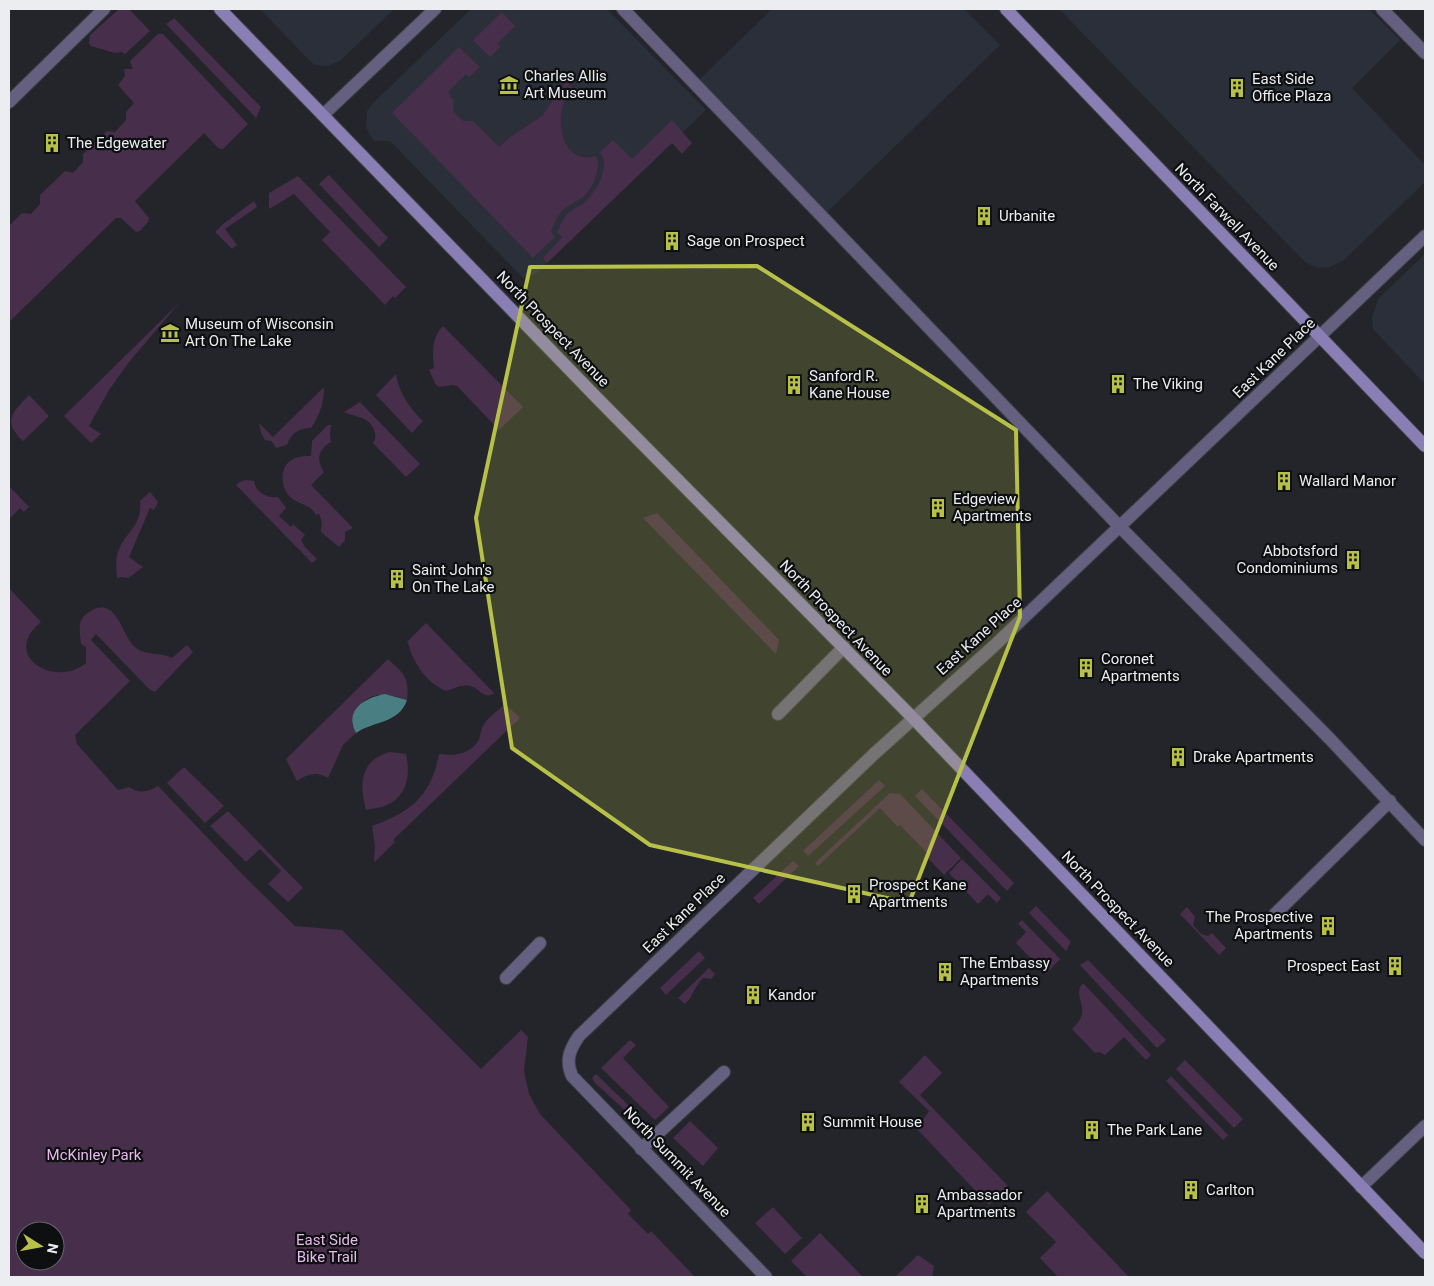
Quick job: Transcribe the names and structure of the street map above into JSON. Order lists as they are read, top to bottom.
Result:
{
  "streets": {
    "main road": ["North Farwell Avenue", "North Prospect Avenue"],
    "street": ["East Kane Place", "North Summit Avenue"]
  },
  "crossings": [
    ["North Farwell Avenue", "East Kane Place"],
    ["North Prospect Avenue", "East Kane Place"],
    ["East Kane Place", "North Summit Avenue"]
  ],
  "parks": ["McKinley Park", "East Side Bike Trail"],
  "places": {
    "museum": ["Charles Allis Art Museum", "Museum of Wisconsin Art On The Lake"],
    "building": [
      "East Side Office Plaza",
      "The Edgewater",
      "Urbanite",
      "Sage on Prospect",
      "The Viking",
      "Sanford R. Kane House",
      "Wallard Manor",
      "Edgeview Apartments",
      "Abbotsford Condominiums",
      "Saint John's On The Lake",
      "Coronet Apartments",
      "Drake Apartments",
      "Prospect Kane Apartments",
      "The Prospective Apartments",
      "Prospect East",
      "The Embassy Apartments",
      "Kandor",
      "Summit House",
      "The Park Lane",
      "Carlton",
      "Ambassador Apartments"
    ]
  },
  "north": "right"
}
